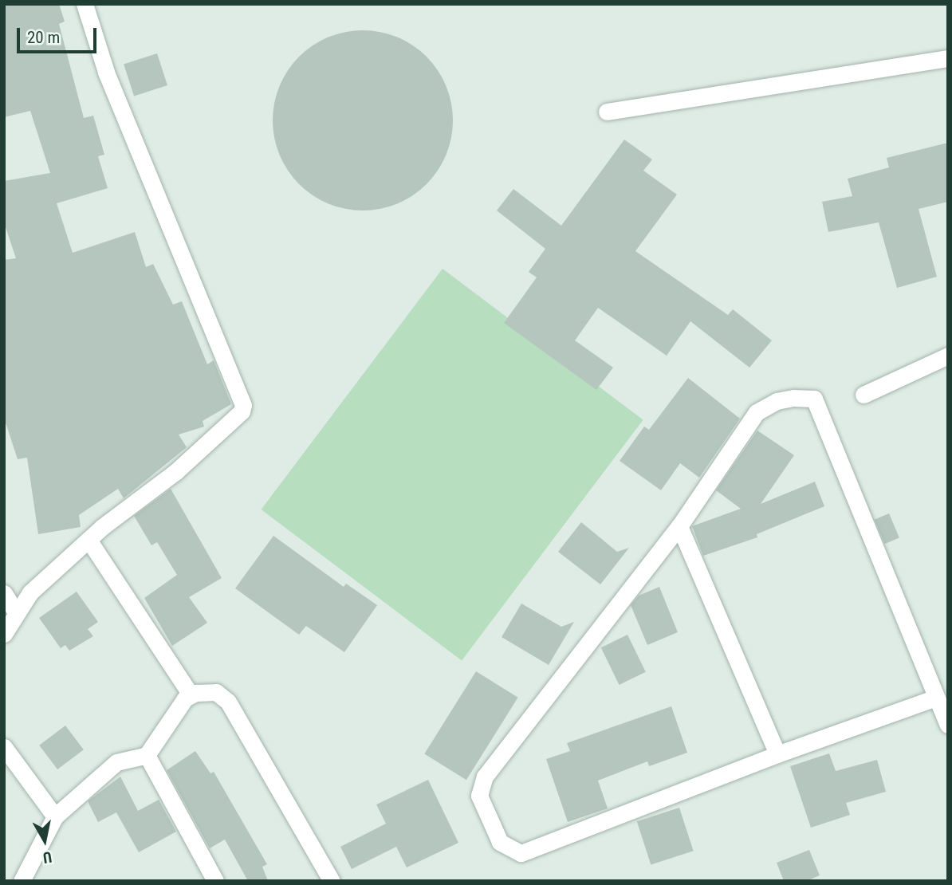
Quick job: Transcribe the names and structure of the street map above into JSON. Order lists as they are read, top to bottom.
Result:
{
  "scale_bar": "20 m",
  "north": "bottom"
}
